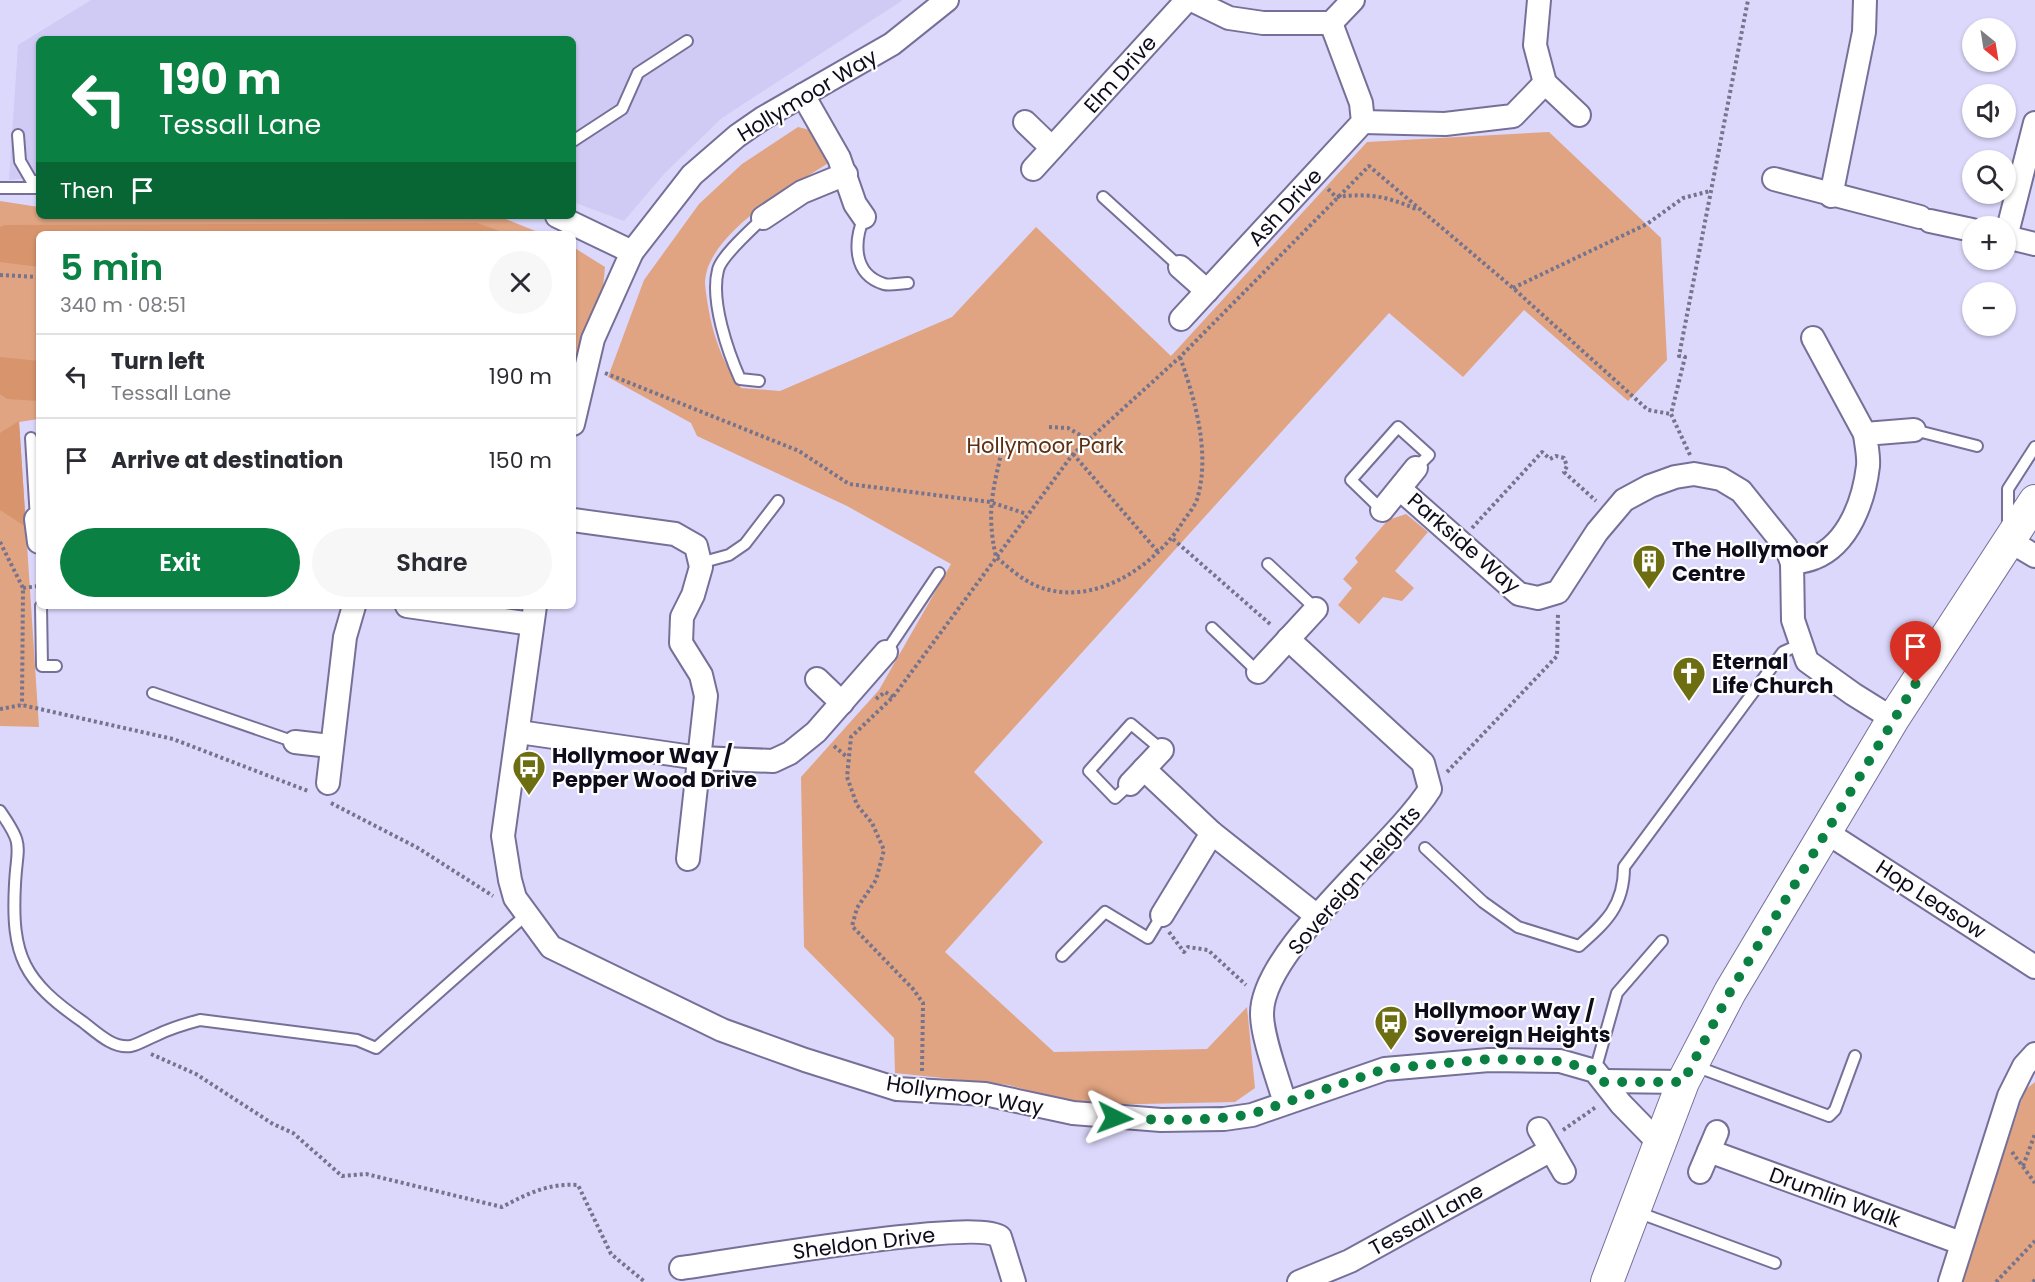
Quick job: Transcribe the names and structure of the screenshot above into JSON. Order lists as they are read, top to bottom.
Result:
{
  "streets": {
    "street": [
      "Elm Drive",
      "Hollymoor Way",
      "Ash Drive",
      "Parkside Way",
      "Sovereign Heights",
      "Hop Leasow",
      "Drumlin Walk",
      "Tessall Lane",
      "Sheldon Drive"
    ]
  },
  "crossings": [
    ["Hollymoor Way", "Sovereign Heights"]
  ],
  "parks": ["Hollymoor Park"],
  "places": {
    "building": ["The Hollymoor Centre"],
    "church": ["Eternal Life Church"],
    "bus stop": ["Hollymoor Way / Pepper Wood Drive", "Hollymoor Way / Sovereign Heights"]
  },
  "north": "bottom right",
  "page": {
    "map_buttons": ["+", "−"],
    "turn": ["190 m", "Tessall Lane"],
    "then": "Then",
    "heading": ["5 min", "340 m · 08:51"],
    "list": [
      {
        "name": "Turn left",
        "note": "Tessall Lane",
        "value": "190 m"
      },
      {
        "name": "Arrive at destination",
        "value": "150 m"
      }
    ],
    "buttons": ["Exit", "Share"]
  }
}
